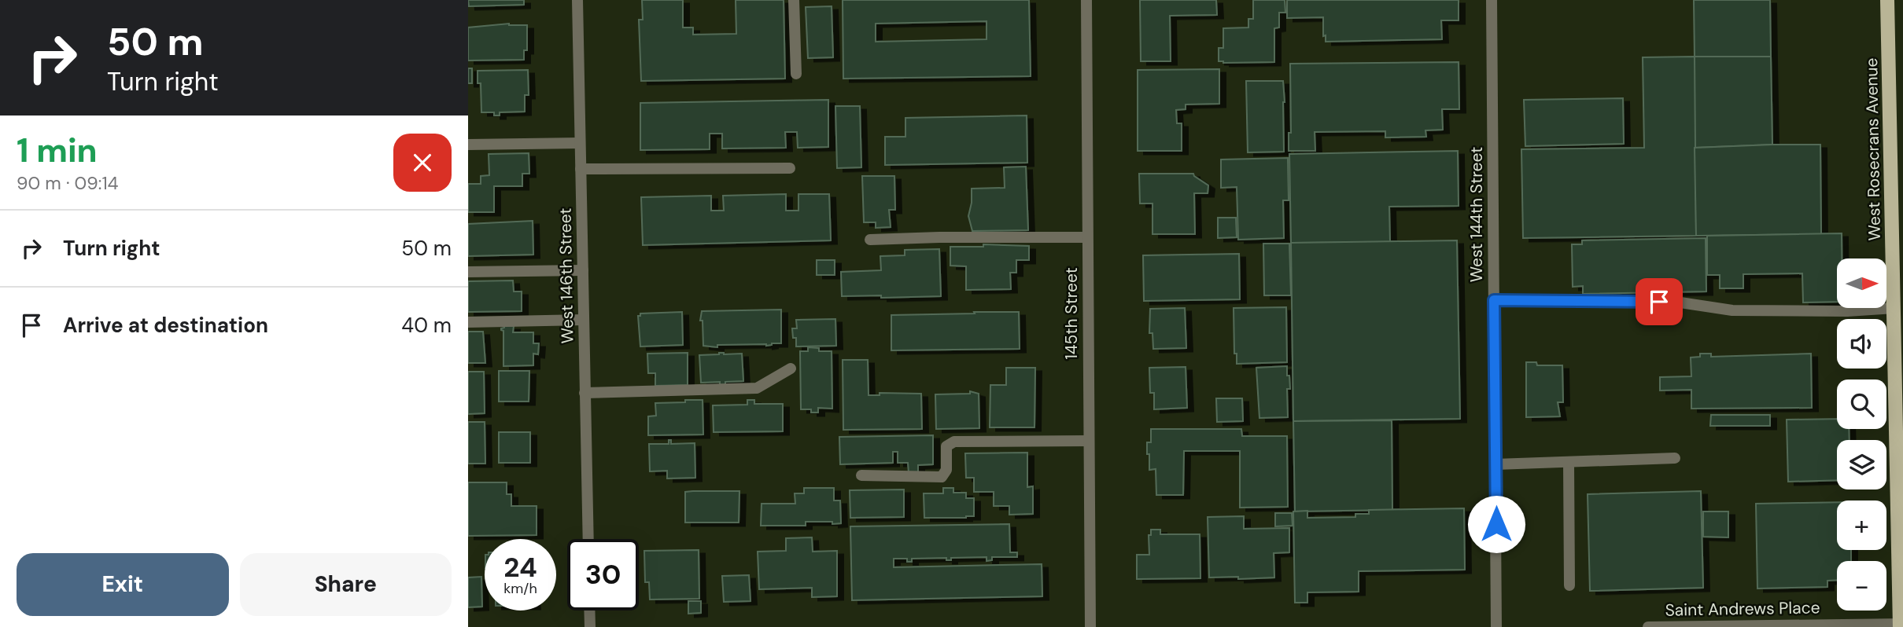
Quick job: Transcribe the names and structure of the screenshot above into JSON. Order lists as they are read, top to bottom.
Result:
{
  "streets": {
    "main road": ["West Rosecrans Avenue"],
    "street": [
      "West 144th Street",
      "West 146th Street",
      "145th Street",
      "Saint Andrews Place"
    ]
  },
  "crossings": [
    ["West Rosecrans Avenue", "Saint Andrews Place"]
  ],
  "north": "right",
  "page": {
    "turn": ["50 m", "Turn right"],
    "heading": ["1 min", "90 m · 09:14"],
    "list": [
      {
        "name": "Turn right",
        "value": "50 m"
      },
      {
        "name": "Arrive at destination",
        "value": "40 m"
      }
    ],
    "map_buttons": ["+", "−"],
    "speed": "24 km/h",
    "limit": "30",
    "buttons": ["Exit", "Share"]
  }
}
